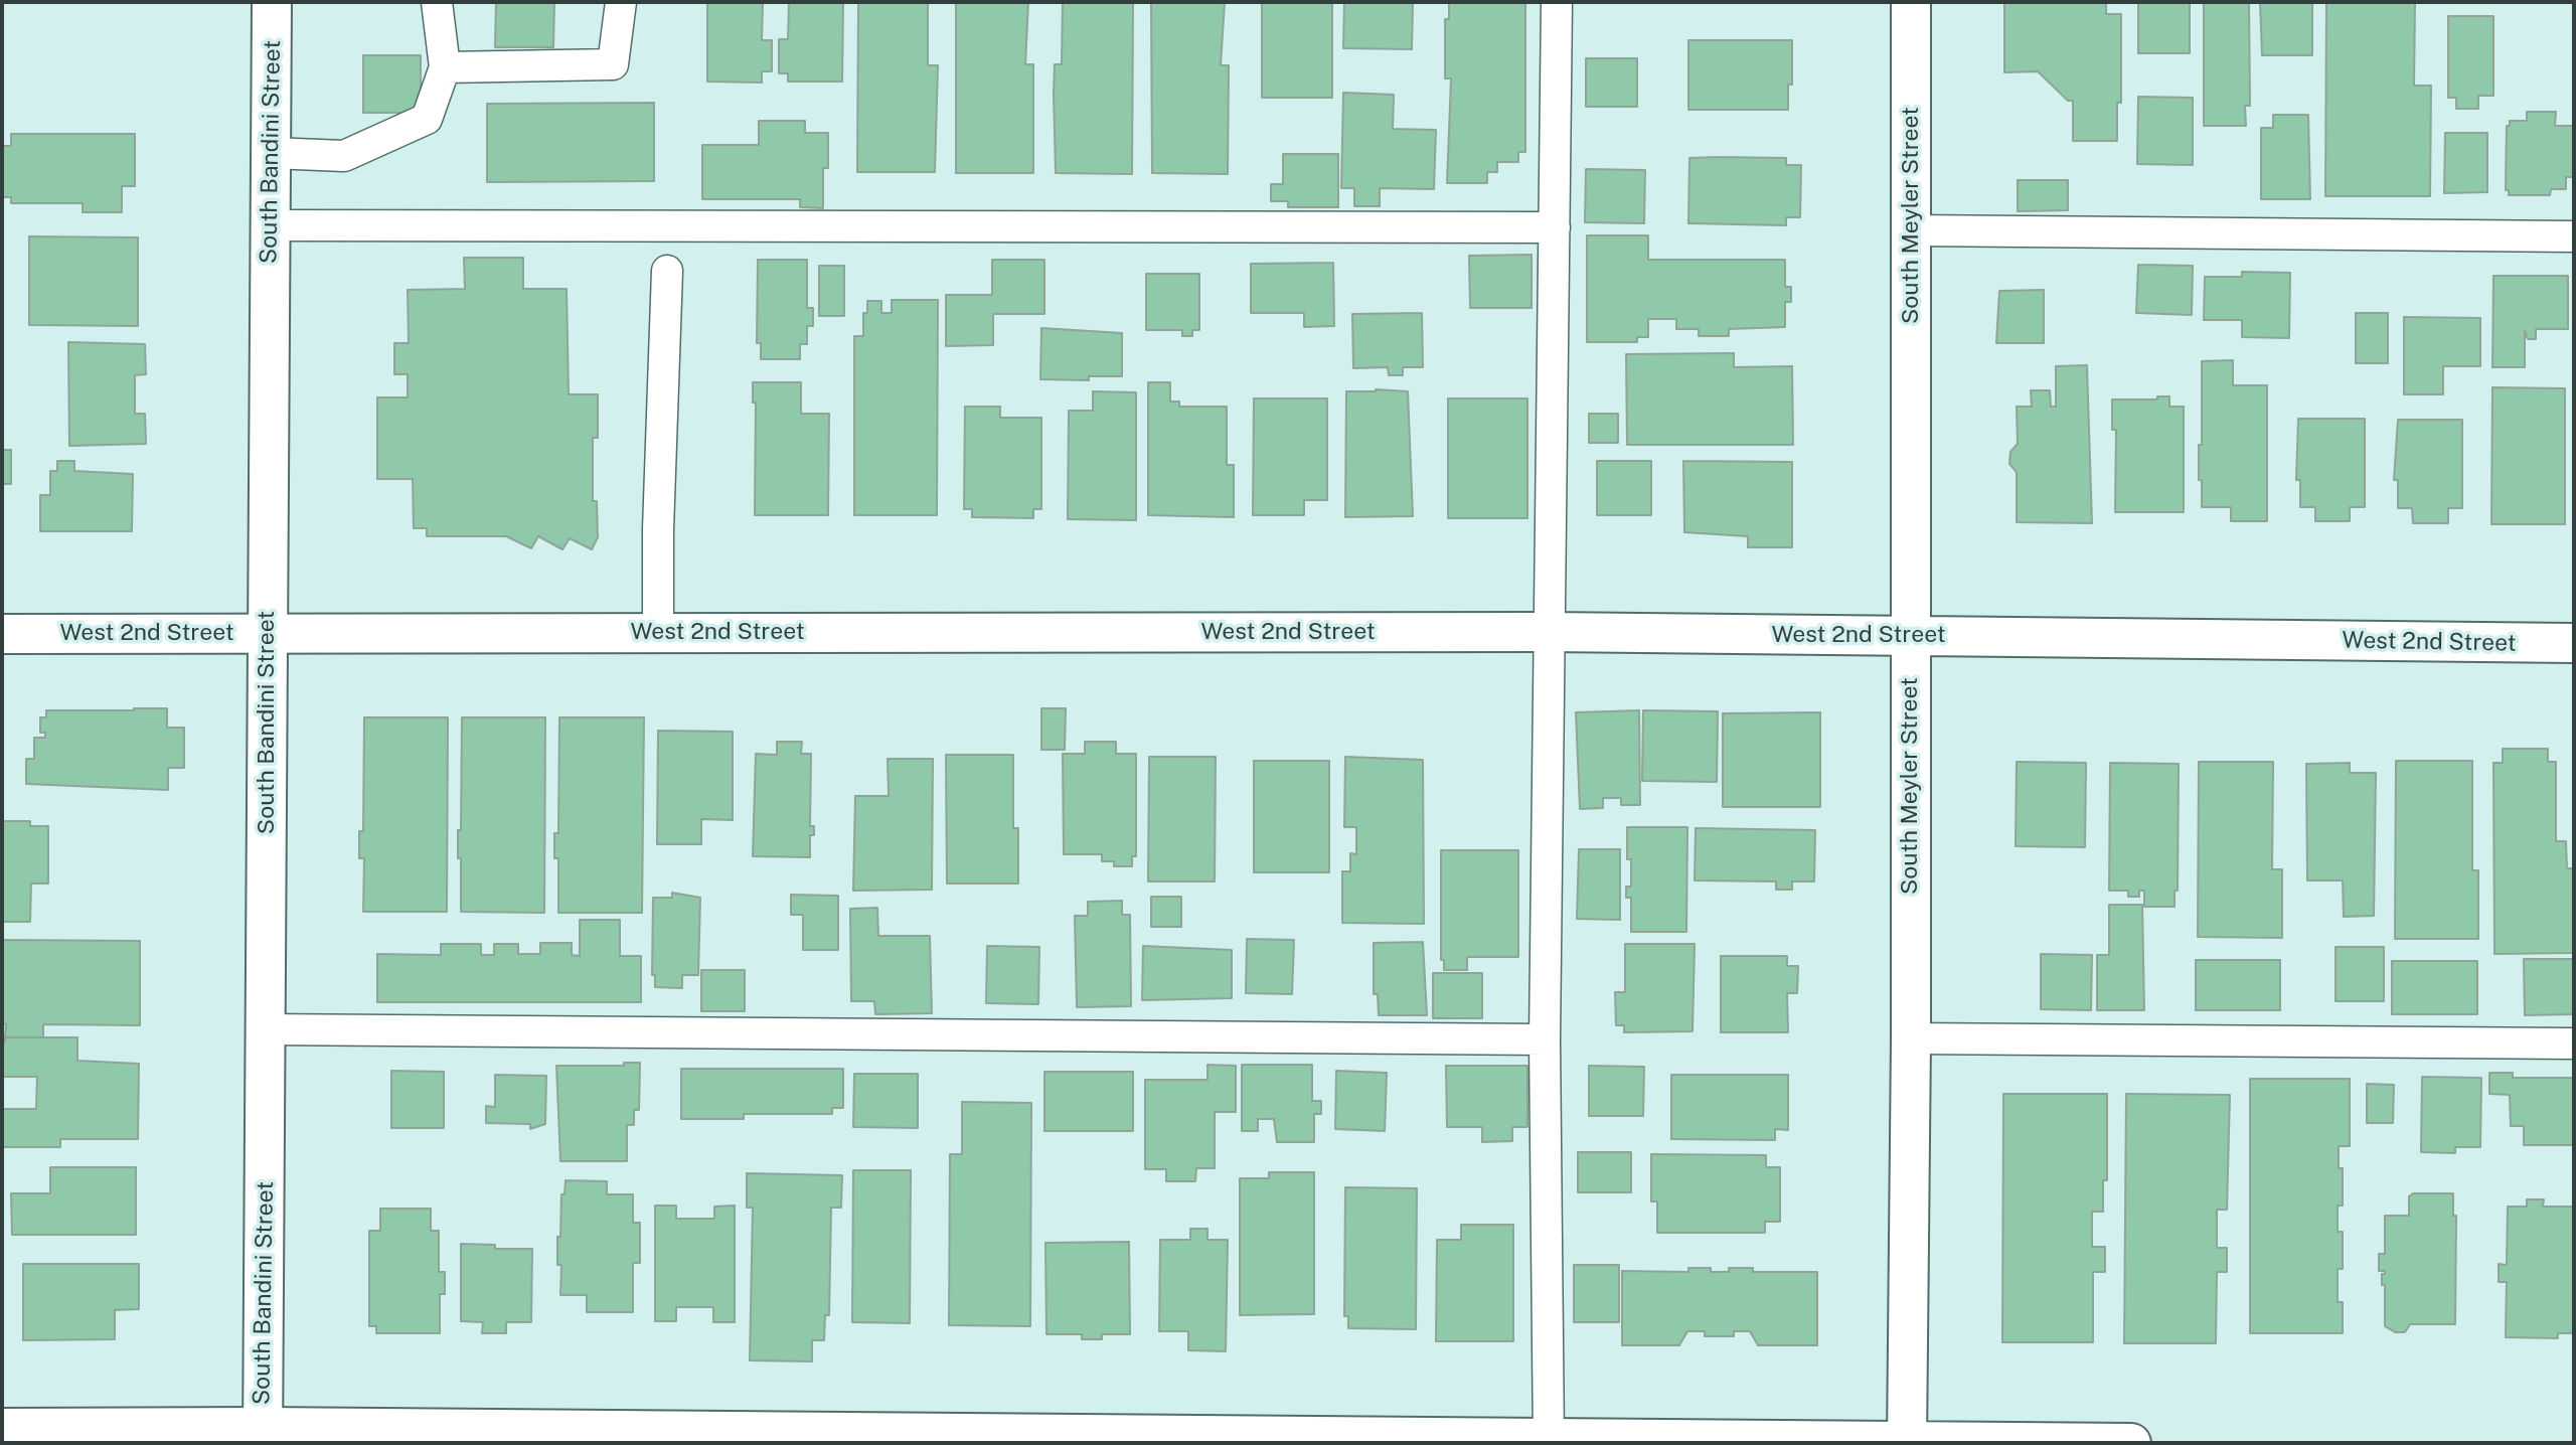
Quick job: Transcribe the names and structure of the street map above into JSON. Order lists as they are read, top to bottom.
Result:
{
  "streets": {
    "street": ["South Bandini Street", "South Meyler Street", "West 2nd Street"]
  },
  "crossings": [
    ["South Bandini Street", "West 2nd Street"],
    ["South Meyler Street", "West 2nd Street"]
  ]
}
